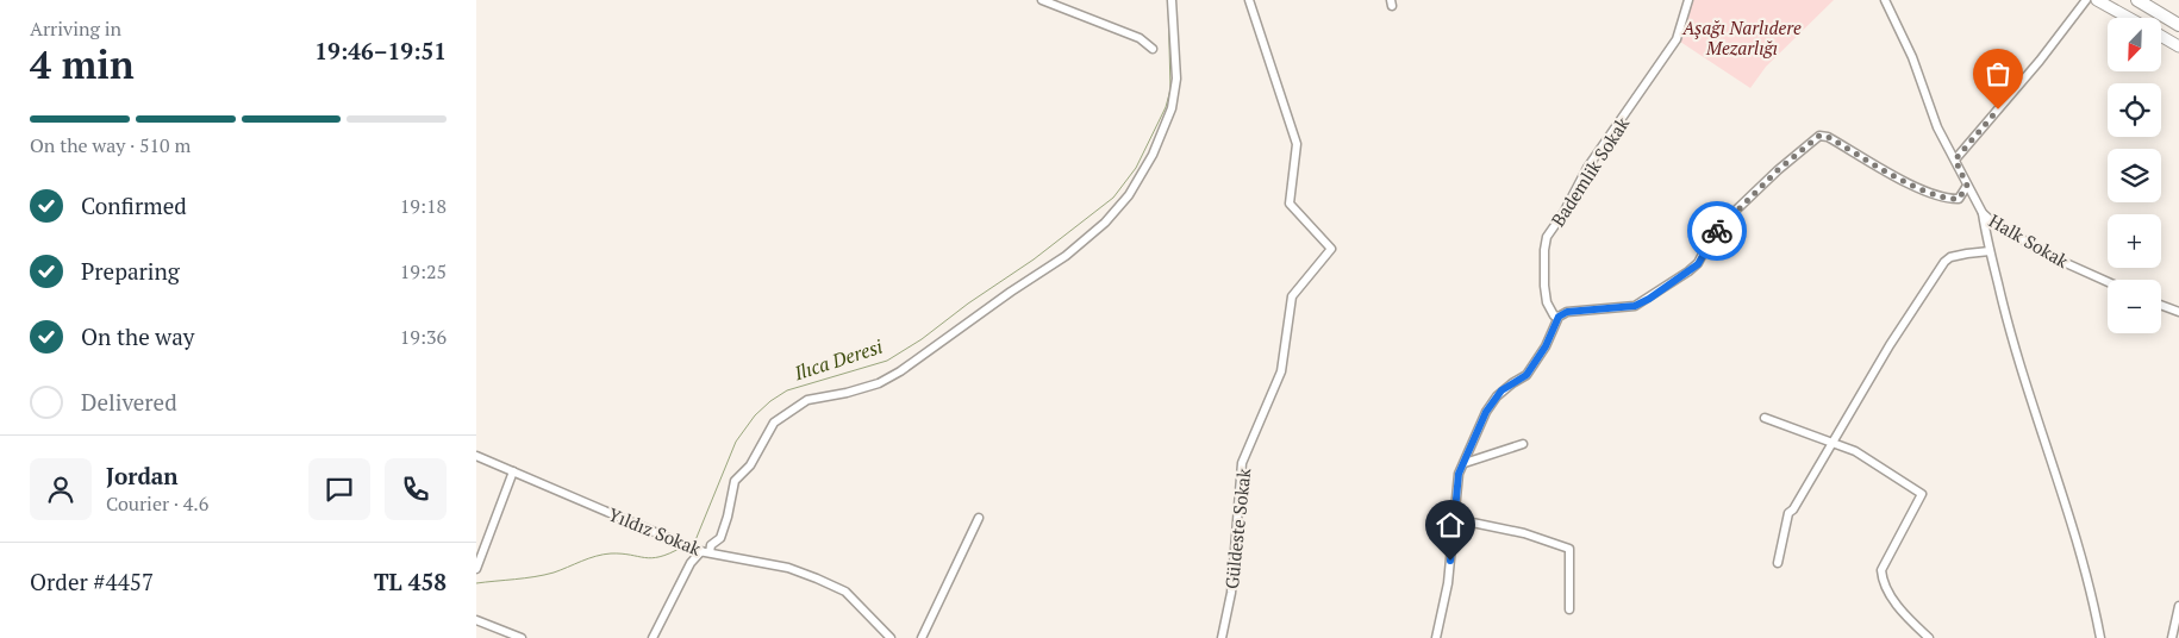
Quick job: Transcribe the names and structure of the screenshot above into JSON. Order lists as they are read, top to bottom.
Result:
{
  "streets": {
    "street": [
      "Bademlik Sokak",
      "Halk Sokak",
      "Güldeste Sokak",
      "Yıldız Sokak"
    ]
  },
  "water": ["Ilıca Deresi"],
  "parks": ["Aşağı Narlıdere Mezarlığı"],
  "north": "bottom left",
  "page": {
    "heading": ["4 min", "Arriving in", "19:46–19:51"],
    "panel": [
      "Jordan",
      "Courier · 4.6",
      "Order #4457",
      "TL 458"
    ],
    "map_buttons": ["+", "−"],
    "bar": "On the way · 510 m",
    "list": [
      ["Confirmed", "19:18"],
      ["Preparing", "19:25"],
      ["On the way", "19:36"],
      "Delivered"
    ]
  }
}
